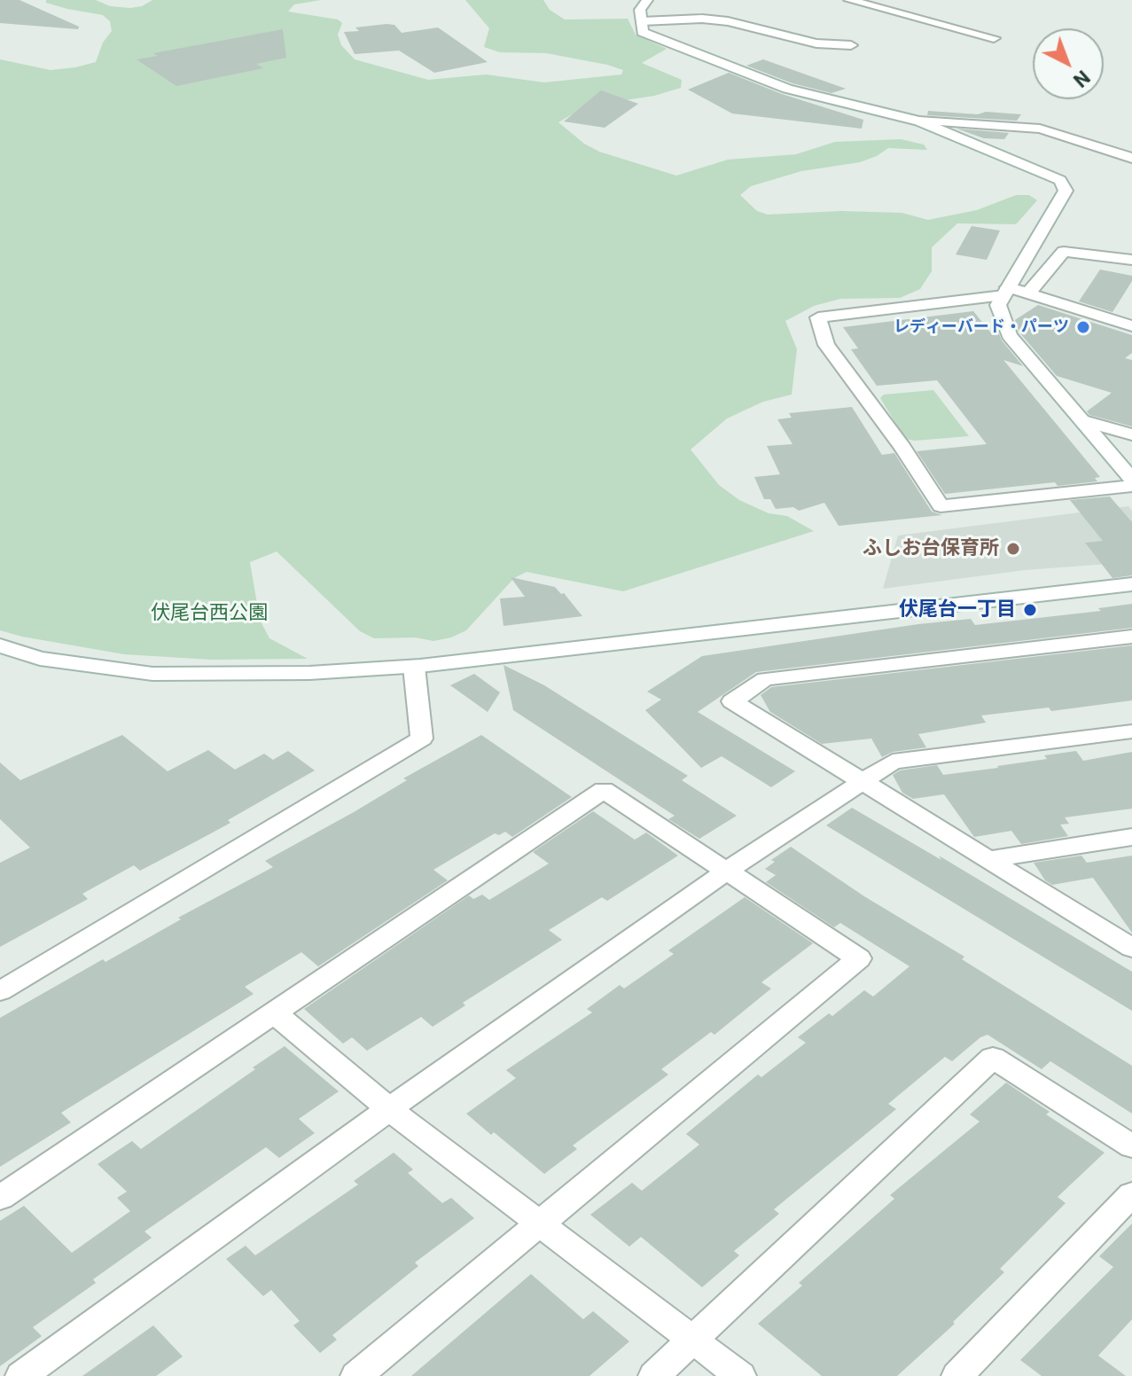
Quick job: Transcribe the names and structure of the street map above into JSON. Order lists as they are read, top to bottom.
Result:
{
  "parks": ["伏尾台⻄公園"],
  "places": ["レディーバード・パーツ", "ふしお台保育所", "伏尾台一丁目"],
  "north": "bottom right"
}
